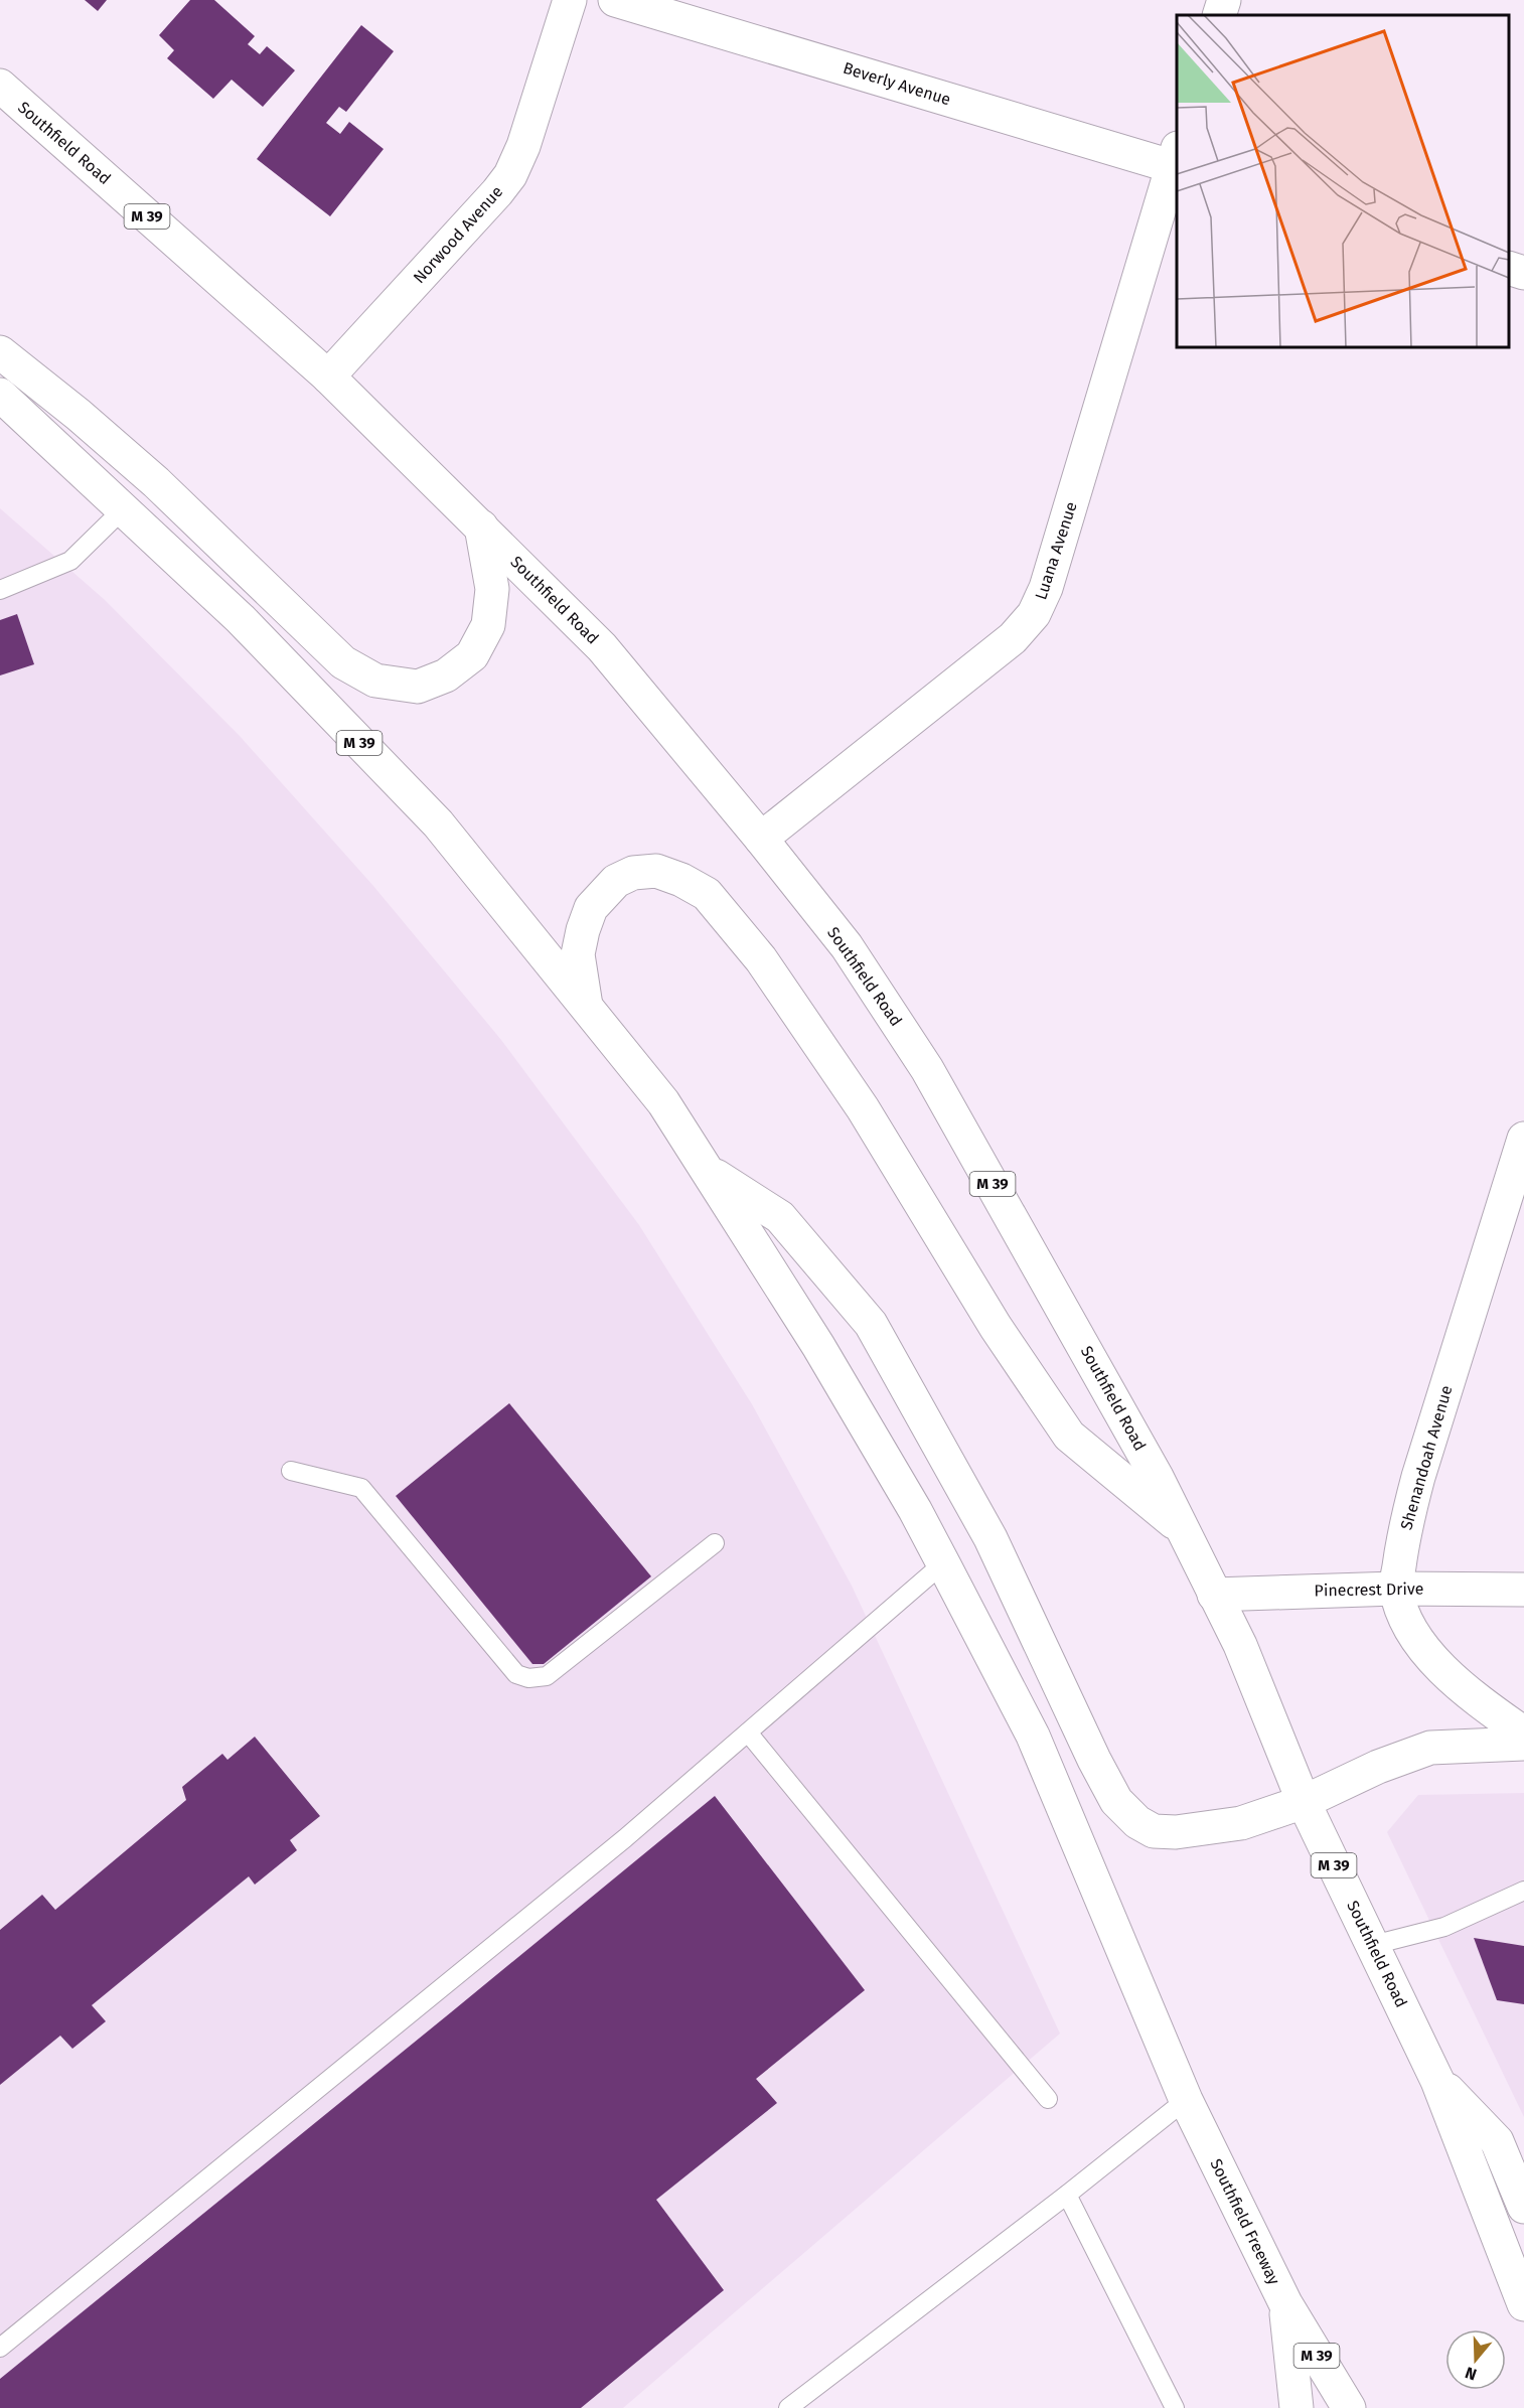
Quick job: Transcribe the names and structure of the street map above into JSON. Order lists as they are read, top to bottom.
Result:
{
  "streets": {
    "main road": [
      "Beverly Avenue",
      "Southfield Road",
      "M 39",
      "Norwood Avenue",
      "Luana Avenue",
      "Shenandoah Avenue",
      "Pinecrest Drive",
      "Southfield Freeway"
    ]
  },
  "crossings": [
    ["Beverly Avenue", "Luana Avenue"],
    ["Southfield Road", "M 39"],
    ["Southfield Road", "Norwood Avenue"],
    ["Southfield Road", "Luana Avenue"],
    ["Southfield Road", "Pinecrest Drive"],
    ["M 39", "Southfield Freeway"],
    ["Shenandoah Avenue", "Pinecrest Drive"]
  ],
  "north": "bottom"
}
